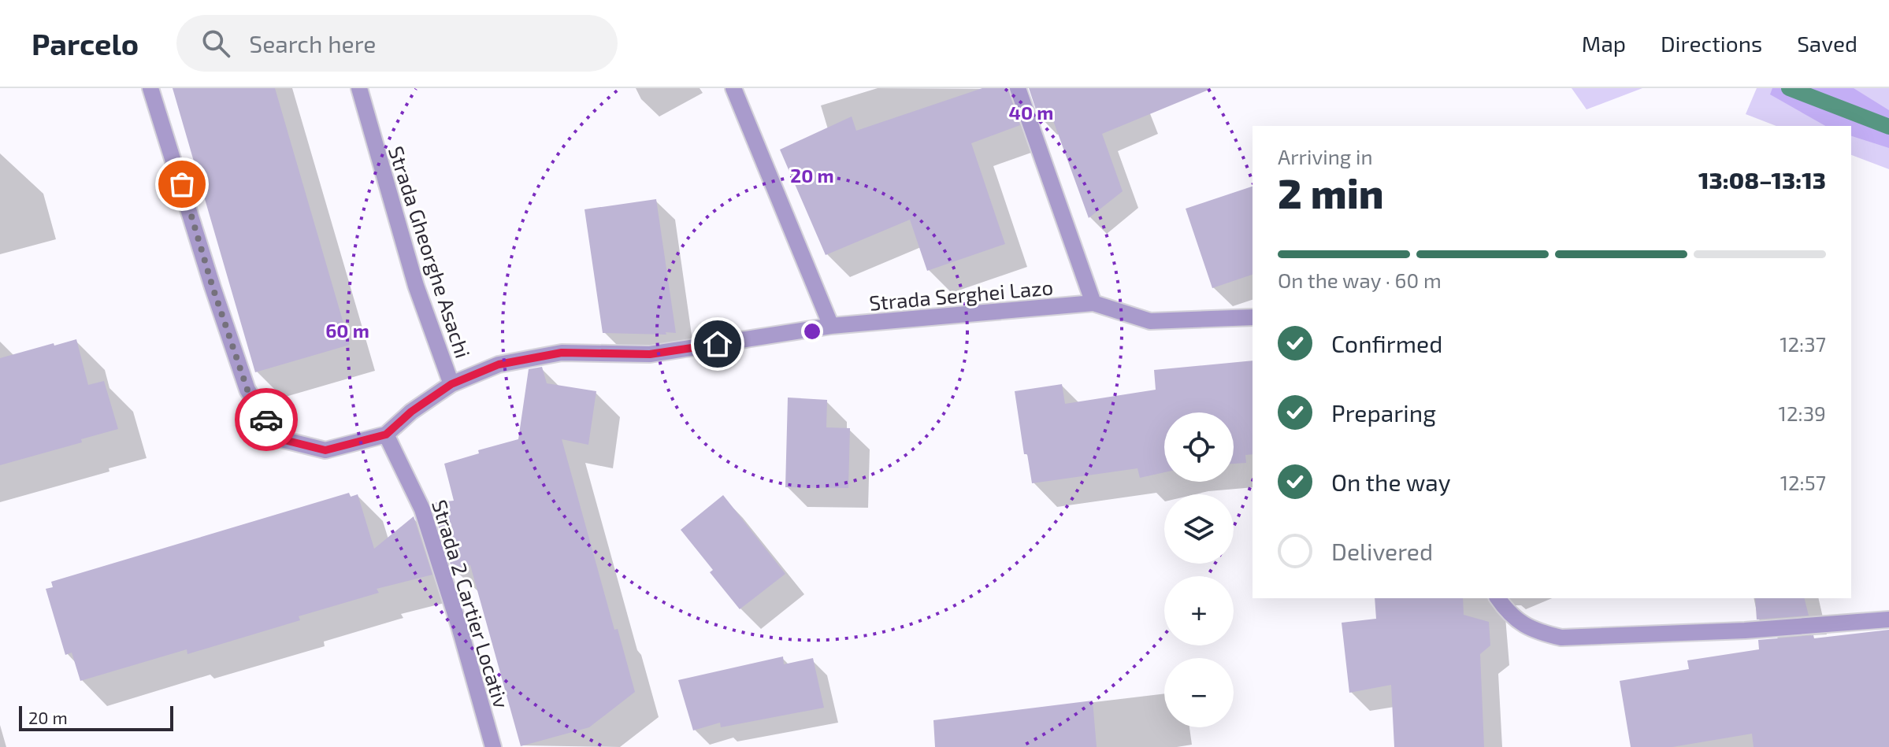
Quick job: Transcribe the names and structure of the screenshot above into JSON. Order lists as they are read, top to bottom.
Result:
{
  "streets": {
    "street": ["Strada Gheorghe Asachi", "Strada Serghei Lazo", "Strada 2 Cartier Locativ"]
  },
  "crossings": [
    ["Strada Gheorghe Asachi", "Strada Serghei Lazo"],
    ["Strada Gheorghe Asachi", "Strada 2 Cartier Locativ"]
  ],
  "scale_bar": "20 m",
  "page": {
    "header": "Parcelo",
    "search": "Search here",
    "nav": ["Map", "Directions", "Saved"],
    "heading": ["2 min", "Arriving in", "13:08–13:13"],
    "bar": "On the way · 60 m",
    "list": [
      ["Confirmed", "12:37"],
      ["Preparing", "12:39"],
      ["On the way", "12:57"],
      "Delivered"
    ],
    "map_buttons": ["+", "−"],
    "scale": "20 m"
  },
  "rings": ["40 m", "20 m", "60 m"]
}
